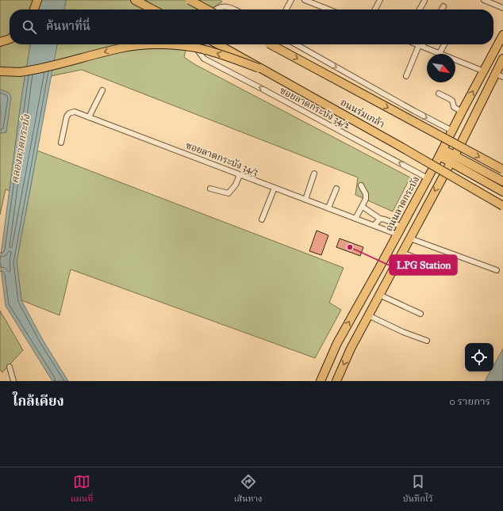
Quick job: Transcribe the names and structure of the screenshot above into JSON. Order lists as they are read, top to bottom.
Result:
{
  "streets": {
    "main road": ["ถนนร่มเกล้า", "ถนนลาดกระบัง"],
    "street": ["ซอยลาดกระบัง 34/2", "ซอยลาดกระบัง 34/3"]
  },
  "crossings": [
    ["ซอยลาดกระบัง 34/2", "ถนนลาดกระบัง"],
    ["ซอยลาดกระบัง 34/3", "ถนนลาดกระบัง"]
  ],
  "one_way": ["ซอยลาดกระบัง 34/2"],
  "water": ["คลองลาดกระบัง"],
  "places": ["LPG Station"],
  "north": "bottom right",
  "page": {
    "search": "ค้นหาที่นี่",
    "heading": ["ใกล้เคียง", "0 รายการ"],
    "nav": ["แผนที่", "เส้นทาง", "บันทึกไว้"]
  }
}
